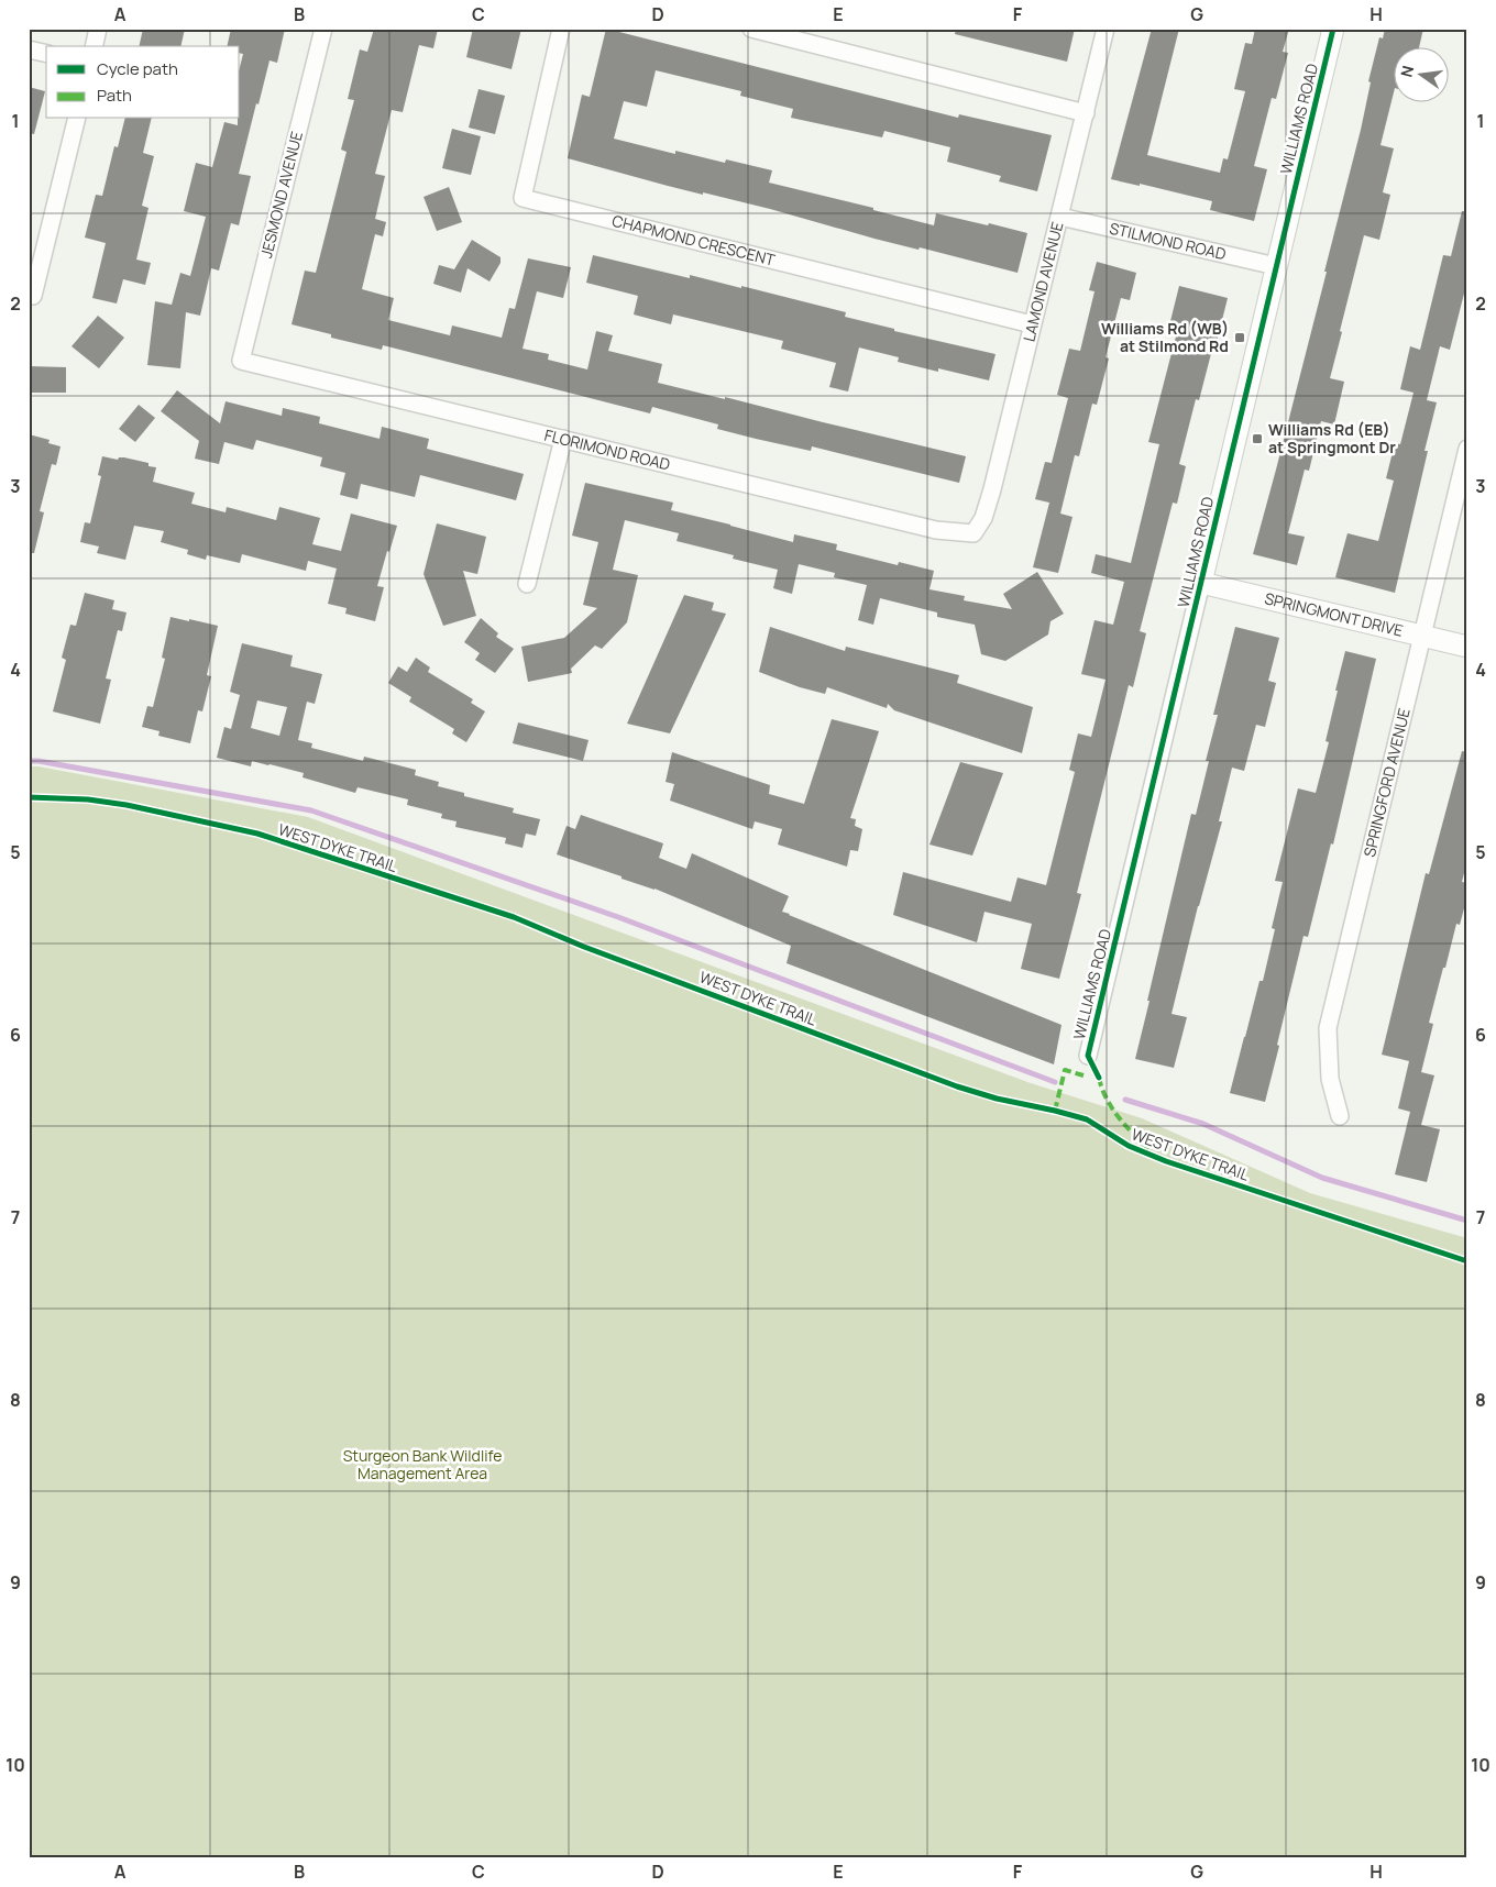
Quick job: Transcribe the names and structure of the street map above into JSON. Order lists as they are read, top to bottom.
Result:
{
  "streets": {
    "street": [
      "WILLIAMS ROAD",
      "JESMOND AVENUE",
      "CHAPMOND CRESCENT",
      "STILMOND ROAD",
      "LAMOND AVENUE",
      "FLORIMOND ROAD",
      "SPRINGMONT DRIVE",
      "SPRINGFORD AVENUE"
    ],
    "cycle path": ["WEST DYKE TRAIL"]
  },
  "crossings": [
    ["WILLIAMS ROAD", "STILMOND ROAD"],
    ["WILLIAMS ROAD", "SPRINGMONT DRIVE"],
    ["JESMOND AVENUE", "FLORIMOND ROAD"],
    ["CHAPMOND CRESCENT", "LAMOND AVENUE"],
    ["STILMOND ROAD", "LAMOND AVENUE"],
    ["LAMOND AVENUE", "FLORIMOND ROAD"],
    ["SPRINGMONT DRIVE", "SPRINGFORD AVENUE"]
  ],
  "parks": ["Sturgeon Bank Wildlife Management Area"],
  "places": {
    "transit": ["Williams Rd (WB) at Stilmond Rd", "Williams Rd (EB) at Springmont Dr"]
  },
  "legend": ["Cycle path", "Path"],
  "north": "left",
  "grid": {
    "columns": [
      "A",
      "B",
      "C",
      "D",
      "E",
      "F",
      "G",
      "H"
    ],
    "rows": [
      "1",
      "2",
      "3",
      "4",
      "5",
      "6",
      "7",
      "8",
      "9",
      "10"
    ]
  }
}
